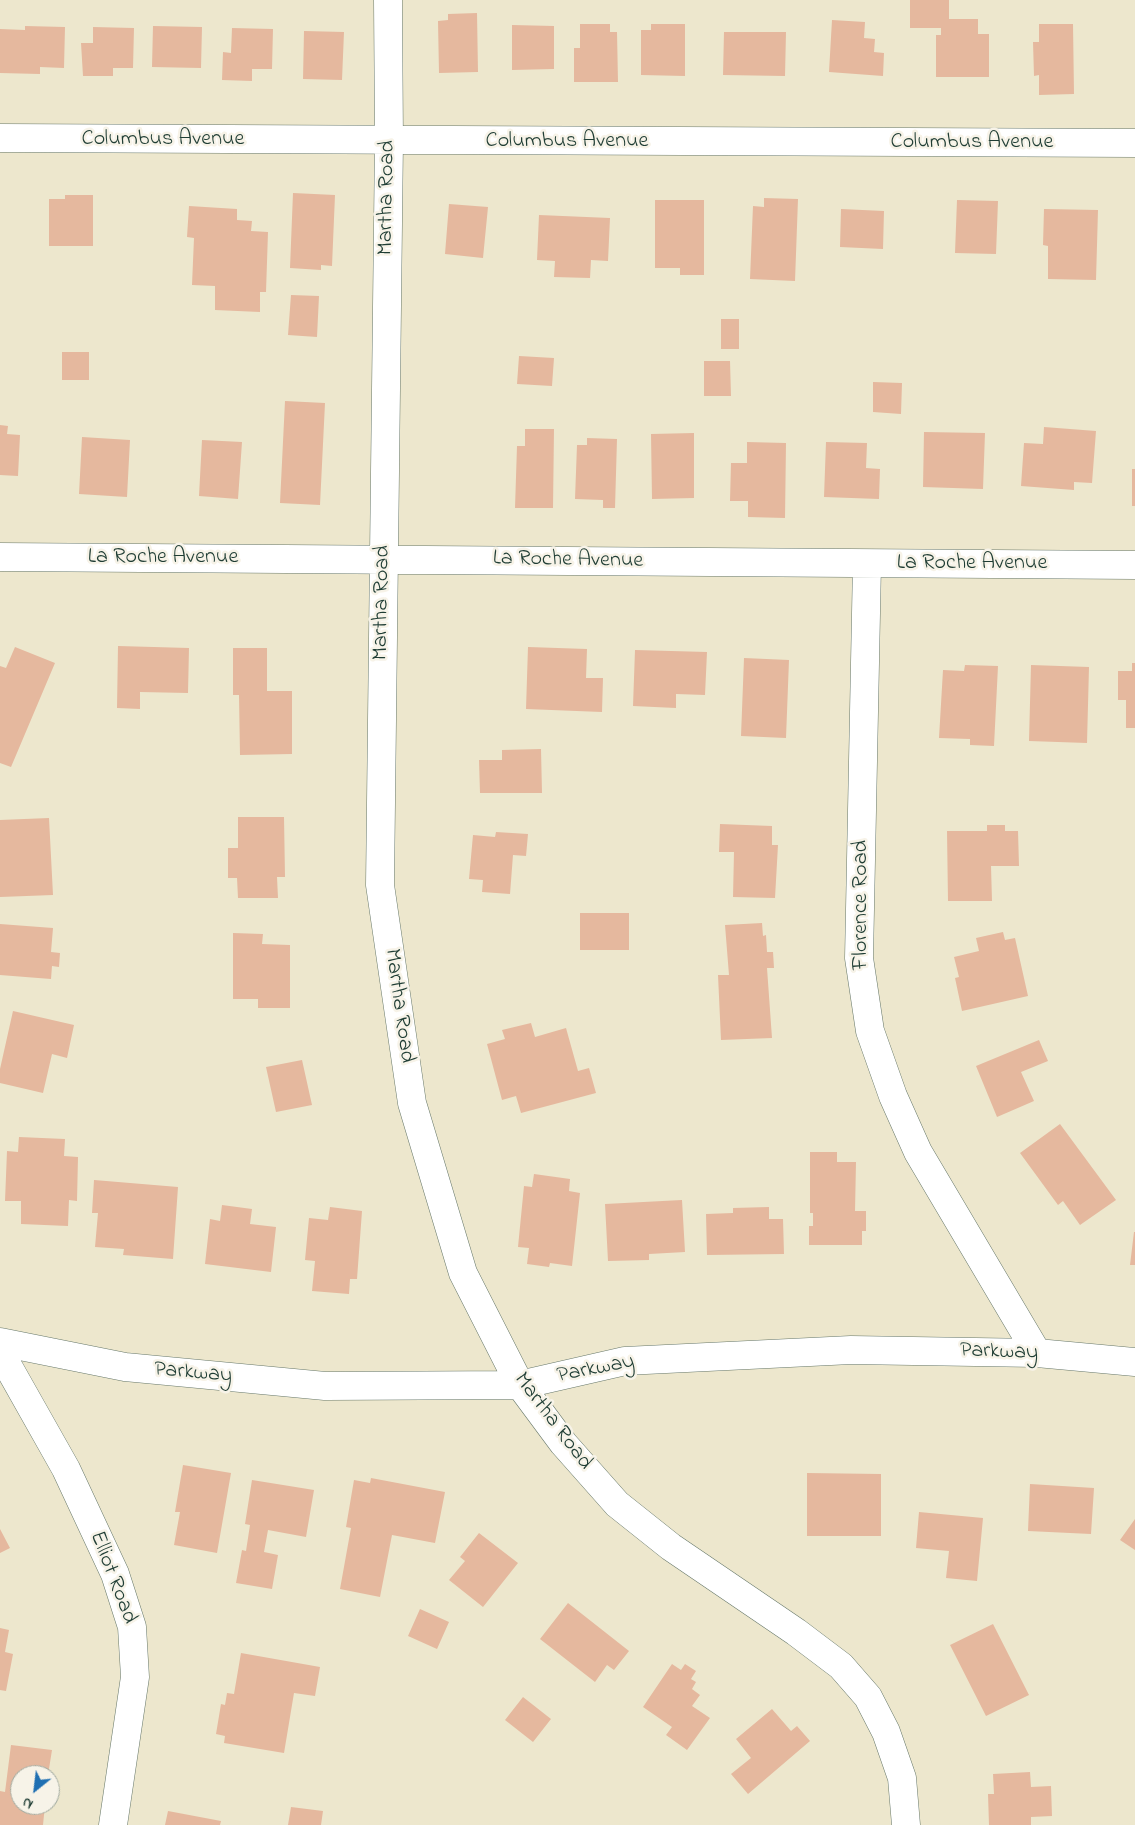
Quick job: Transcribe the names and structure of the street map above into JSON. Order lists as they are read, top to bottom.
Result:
{
  "streets": {
    "street": [
      "Columbus Avenue",
      "Martha Road",
      "La Roche Avenue",
      "Florence Road",
      "Parkway",
      "Elliot Road"
    ]
  },
  "crossings": [
    ["Columbus Avenue", "Martha Road"],
    ["Martha Road", "La Roche Avenue"],
    ["Martha Road", "Parkway"],
    ["La Roche Avenue", "Florence Road"],
    ["Florence Road", "Parkway"]
  ],
  "north": "bottom left"
}
